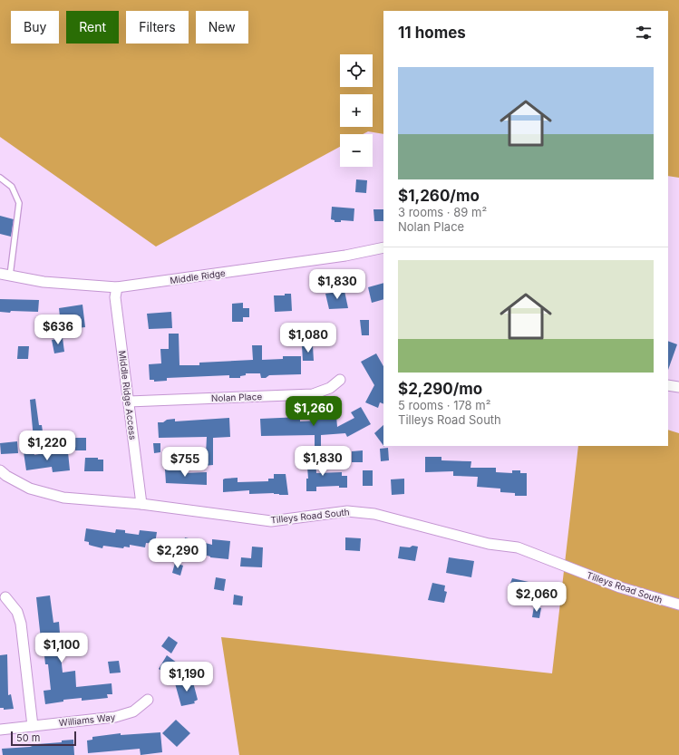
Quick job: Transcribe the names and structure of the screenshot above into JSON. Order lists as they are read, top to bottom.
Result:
{
  "streets": {
    "street": [
      "Middle Ridge",
      "Middle Ridge Access",
      "Nolan Place",
      "Tilleys Road South",
      "Williams Way"
    ]
  },
  "crossings": [
    ["Middle Ridge", "Middle Ridge Access"],
    ["Middle Ridge Access", "Nolan Place"],
    ["Middle Ridge Access", "Tilleys Road South"]
  ],
  "scale_bar": "50 m",
  "page": {
    "chip": [
      "Buy",
      "Rent",
      "Filters",
      "New"
    ],
    "heading": "11 homes",
    "map_buttons": ["+", "−"],
    "list": [
      {
        "name": "$1,260/mo",
        "note": "3 rooms · 89 m² · Nolan Place"
      },
      {
        "name": "$2,290/mo",
        "note": "5 rooms · 178 m² · Tilleys Road South"
      }
    ],
    "price": [
      "$1,830",
      "$636",
      "$1,080",
      "$1,260",
      "$1,220",
      "$1,830",
      "$755",
      "$2,290",
      "$2,060",
      "$1,100",
      "$1,190"
    ],
    "scale": "50 m"
  }
}
